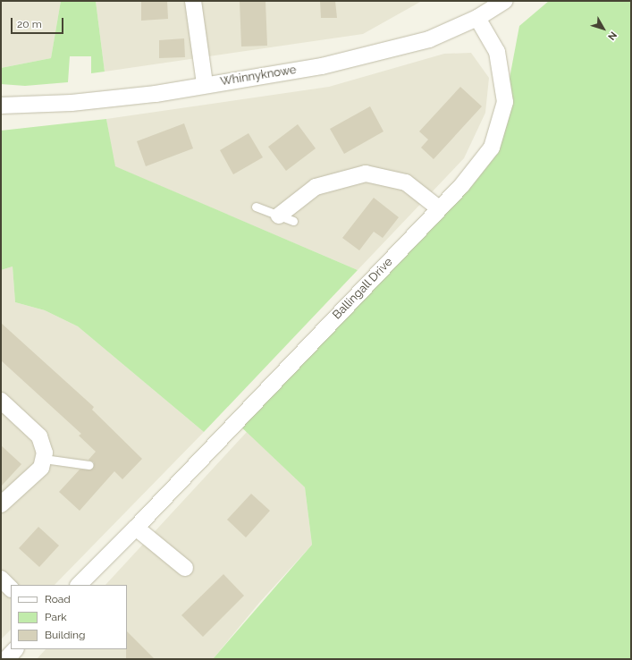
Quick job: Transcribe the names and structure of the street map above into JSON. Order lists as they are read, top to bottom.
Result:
{
  "streets": {
    "street": ["Whinnyknowe", "Ballingall Drive"]
  },
  "crossings": [
    ["Whinnyknowe", "Ballingall Drive"]
  ],
  "legend": ["Road", "Park", "Building"],
  "scale_bar": "20 m",
  "north": "bottom right"
}
